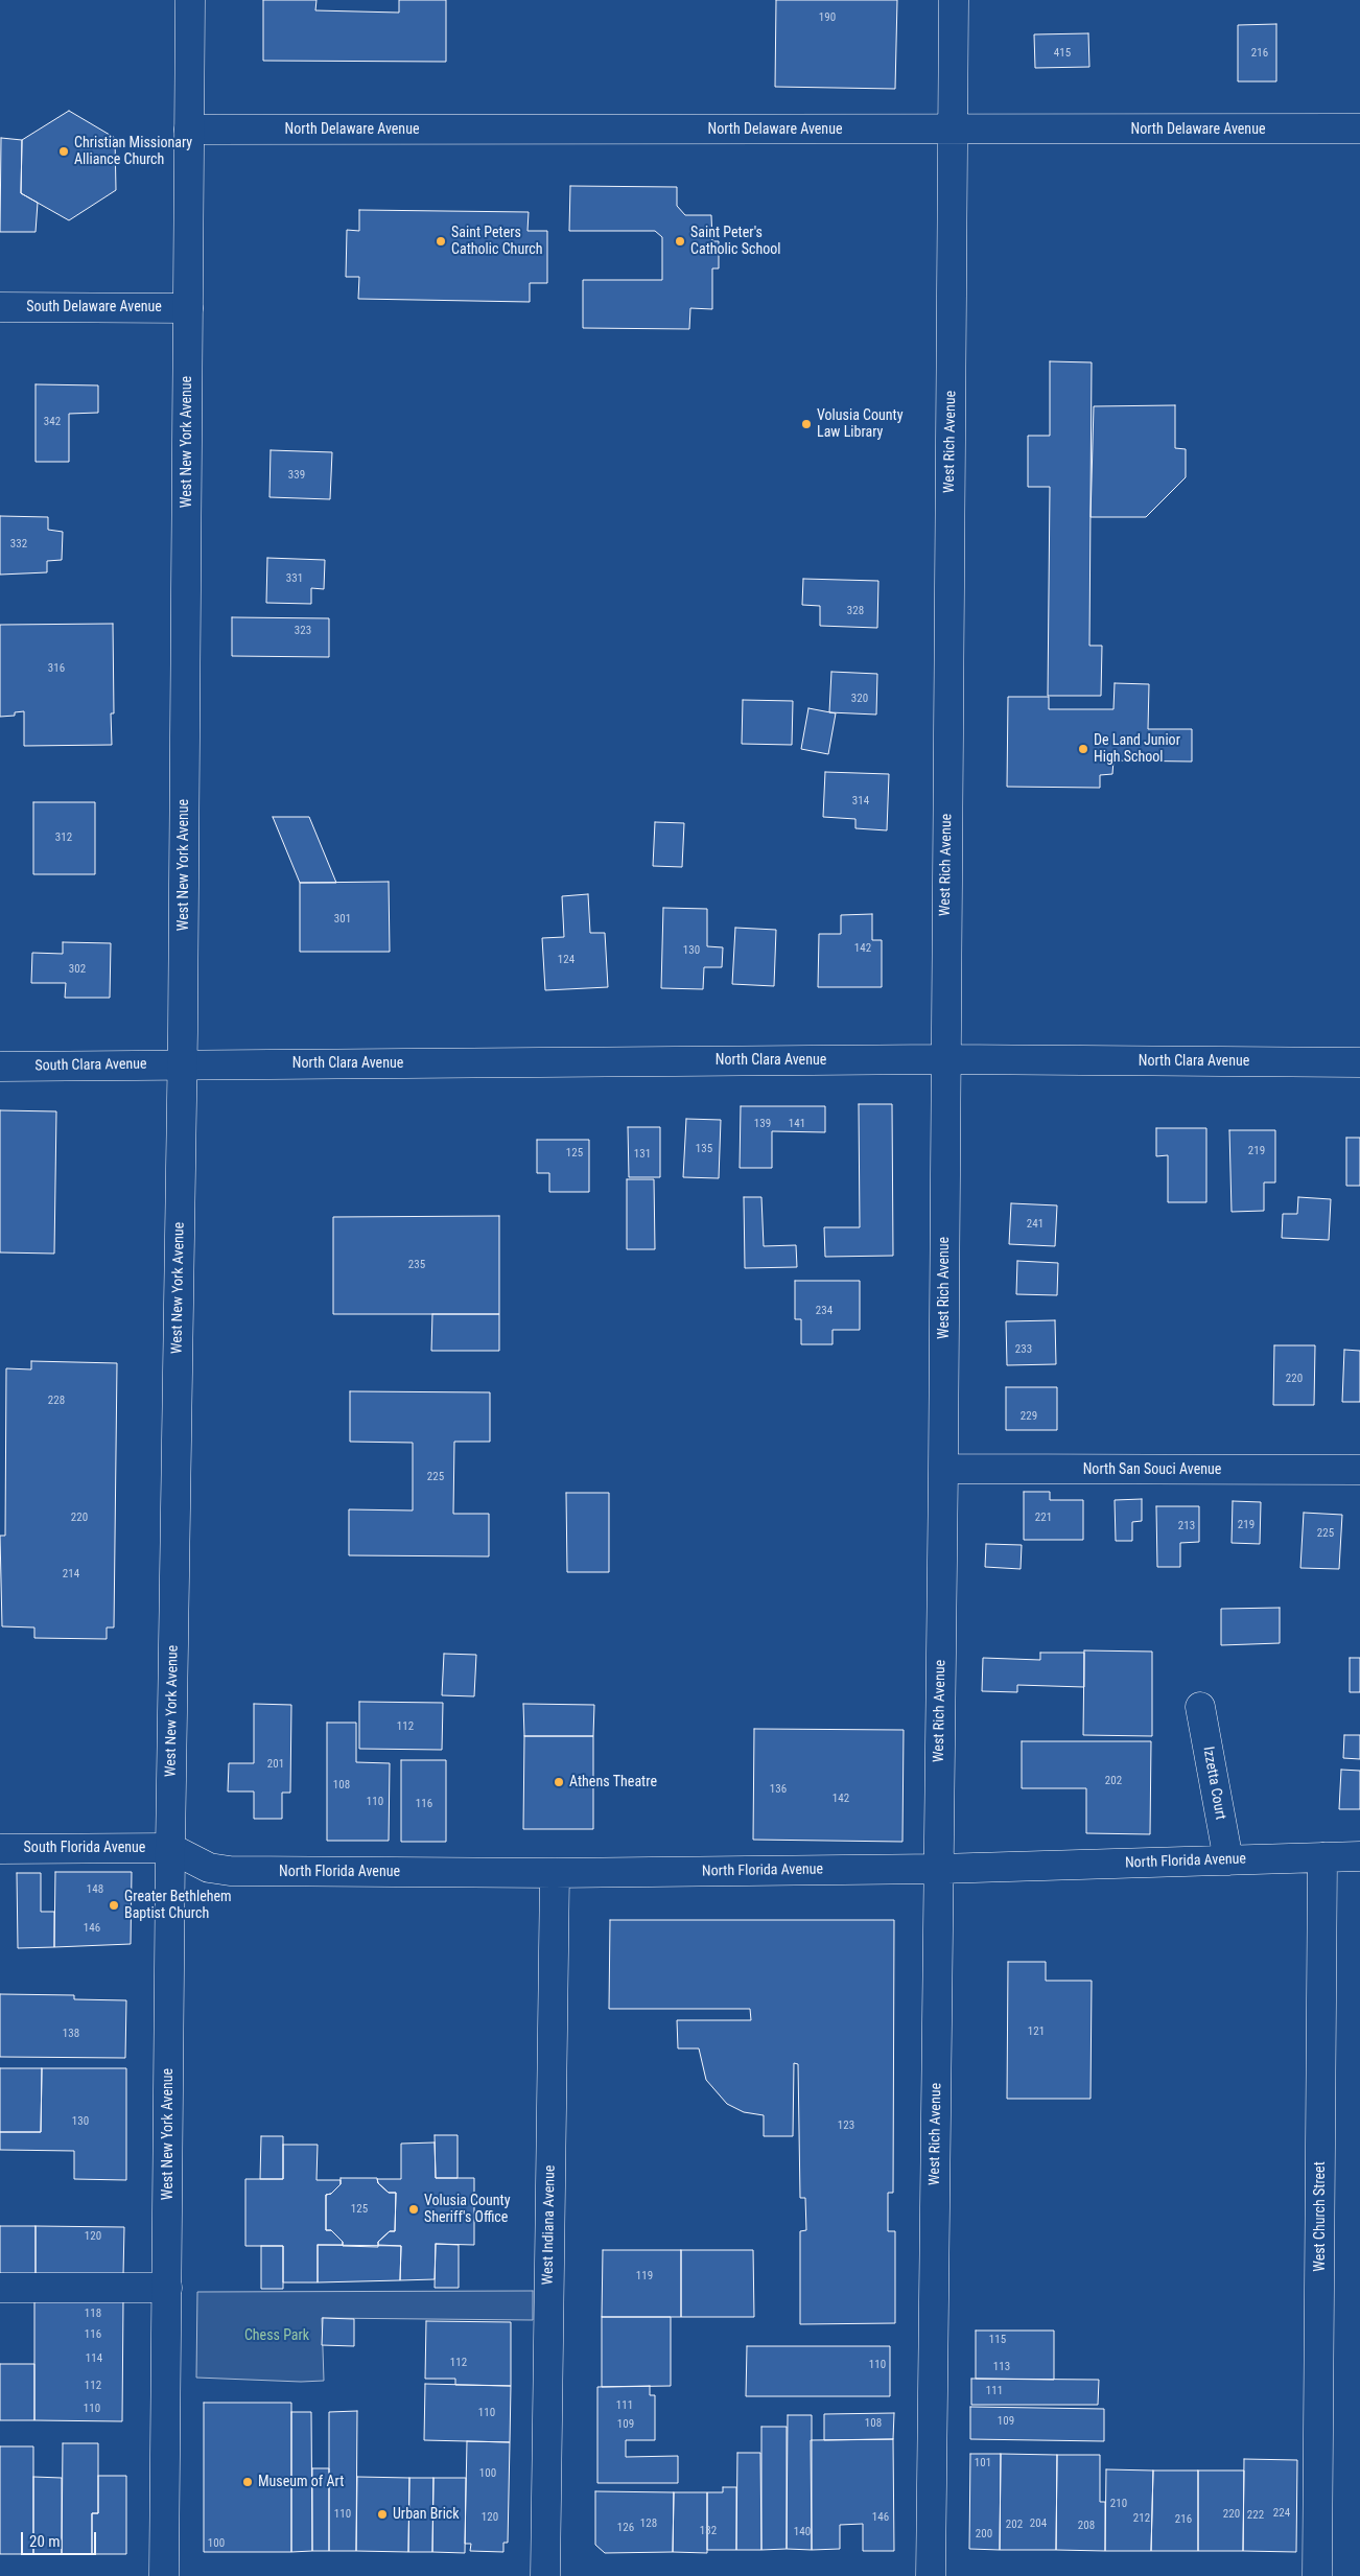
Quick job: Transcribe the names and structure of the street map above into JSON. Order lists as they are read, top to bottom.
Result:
{
  "streets": {
    "street": [
      "North Delaware Avenue",
      "South Delaware Avenue",
      "West New York Avenue",
      "West Rich Avenue",
      "North Clara Avenue",
      "South Clara Avenue",
      "North San Souci Avenue",
      "Izzetta Court",
      "South Florida Avenue",
      "North Florida Avenue",
      "West Church Street",
      "West Indiana Avenue"
    ]
  },
  "crossings": [
    ["North Delaware Avenue", "West New York Avenue"],
    ["North Delaware Avenue", "West Rich Avenue"],
    ["South Delaware Avenue", "West New York Avenue"],
    ["West New York Avenue", "North Clara Avenue"],
    ["West New York Avenue", "South Clara Avenue"],
    ["West New York Avenue", "South Florida Avenue"],
    ["West New York Avenue", "North Florida Avenue"],
    ["West Rich Avenue", "North Clara Avenue"],
    ["West Rich Avenue", "North San Souci Avenue"],
    ["West Rich Avenue", "North Florida Avenue"],
    ["North Clara Avenue", "South Clara Avenue"],
    ["Izzetta Court", "North Florida Avenue"],
    ["South Florida Avenue", "North Florida Avenue"],
    ["North Florida Avenue", "West Church Street"],
    ["North Florida Avenue", "West Indiana Avenue"]
  ],
  "parks": ["Chess Park"],
  "places": [
    "Christian Missionary Alliance Church",
    "Saint Peters Catholic Church",
    "Saint Peter's Catholic School",
    "Volusia County Law Library",
    "De Land Junior High School",
    "Athens Theatre",
    "Greater Bethlehem Baptist Church",
    "Volusia County Sheriff's Office",
    "Museum of Art",
    "Urban Brick"
  ],
  "house_numbers": [
    "190",
    "415",
    "216",
    "342",
    "339",
    "332",
    "331",
    "328",
    "323",
    "316",
    "320",
    "314",
    "312",
    "301",
    "142",
    "130",
    "124",
    "302",
    "139",
    "141",
    "135",
    "219",
    "125",
    "131",
    "241",
    "235",
    "234",
    "233",
    "220",
    "228",
    "229",
    "225",
    "220",
    "221",
    "219",
    "213",
    "225",
    "214",
    "112",
    "201",
    "202",
    "108",
    "136",
    "142",
    "110",
    "116",
    "148",
    "146",
    "121",
    "138",
    "130",
    "123",
    "125",
    "120",
    "119",
    "118",
    "116",
    "115",
    "114",
    "112",
    "110",
    "113",
    "112",
    "111",
    "111",
    "110",
    "110",
    "109",
    "108",
    "109",
    "101",
    "100",
    "210",
    "224",
    "110",
    "220",
    "222",
    "120",
    "146",
    "212",
    "216",
    "128",
    "204",
    "202",
    "208",
    "126",
    "132",
    "140",
    "200",
    "100"
  ],
  "scale_bar": "20 m"
}
